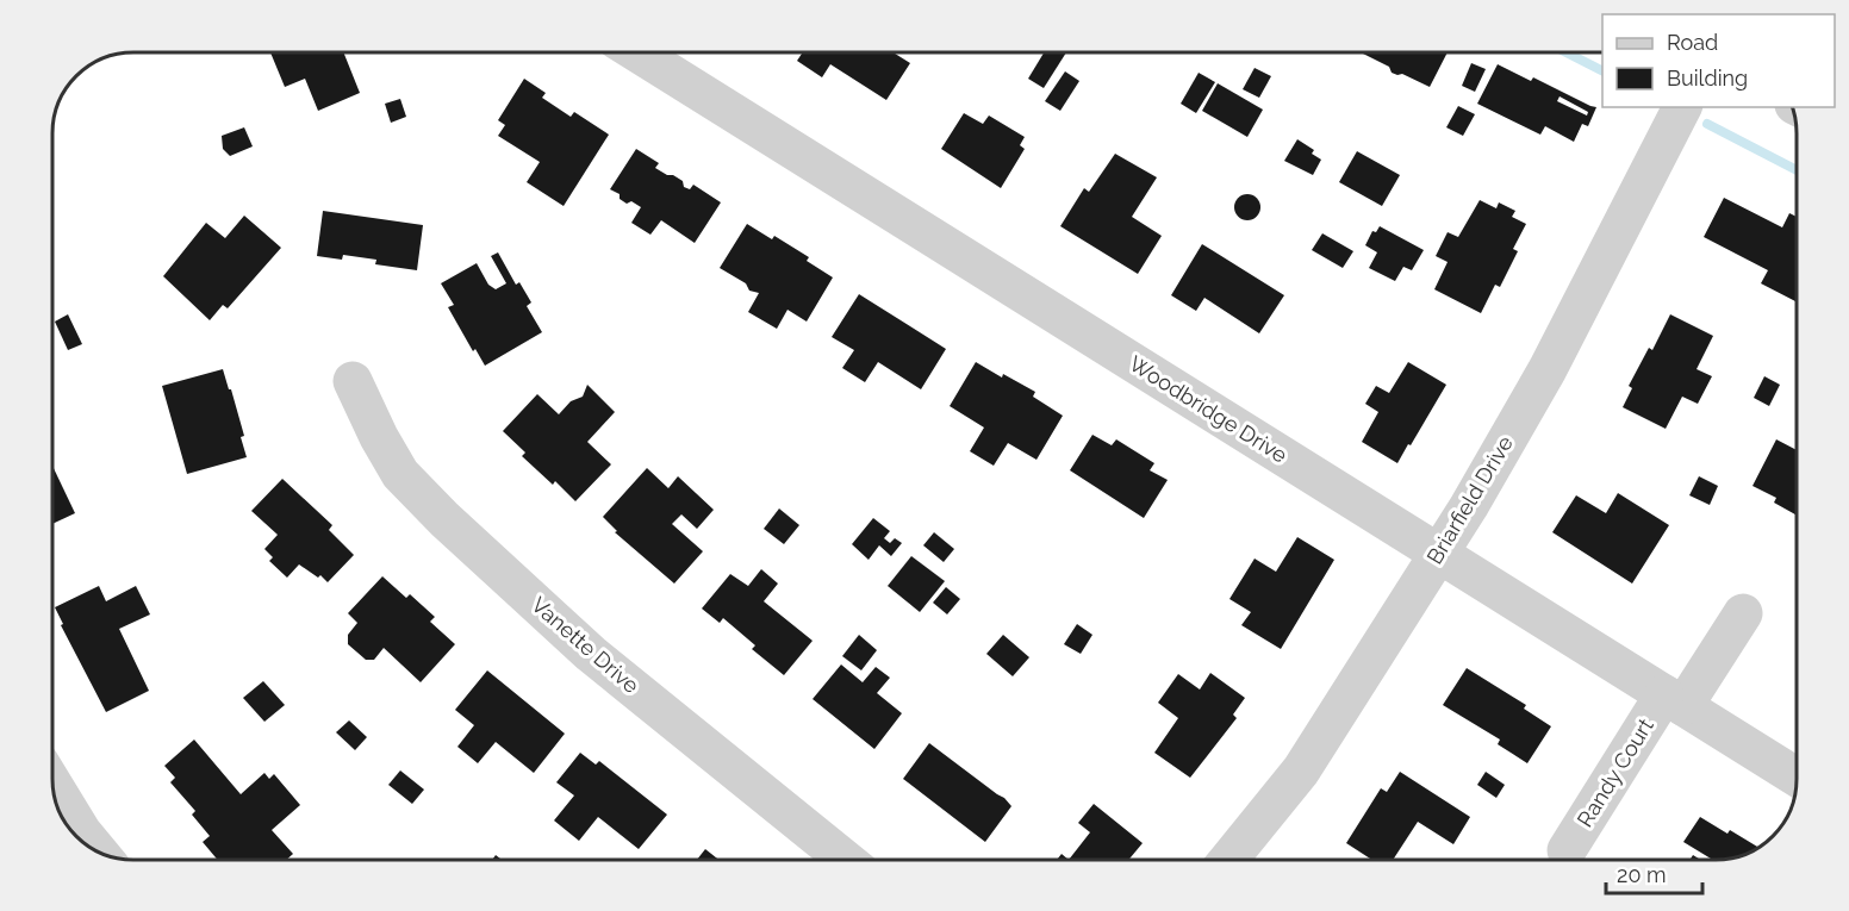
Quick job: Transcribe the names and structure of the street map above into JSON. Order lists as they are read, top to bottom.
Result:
{
  "streets": {
    "street": [
      "Woodbridge Drive",
      "Briarfield Drive",
      "Vanette Drive",
      "Randy Court"
    ]
  },
  "crossings": [
    ["Woodbridge Drive", "Briarfield Drive"],
    ["Woodbridge Drive", "Randy Court"]
  ],
  "legend": ["Road", "Building"],
  "scale_bar": "20 m"
}
